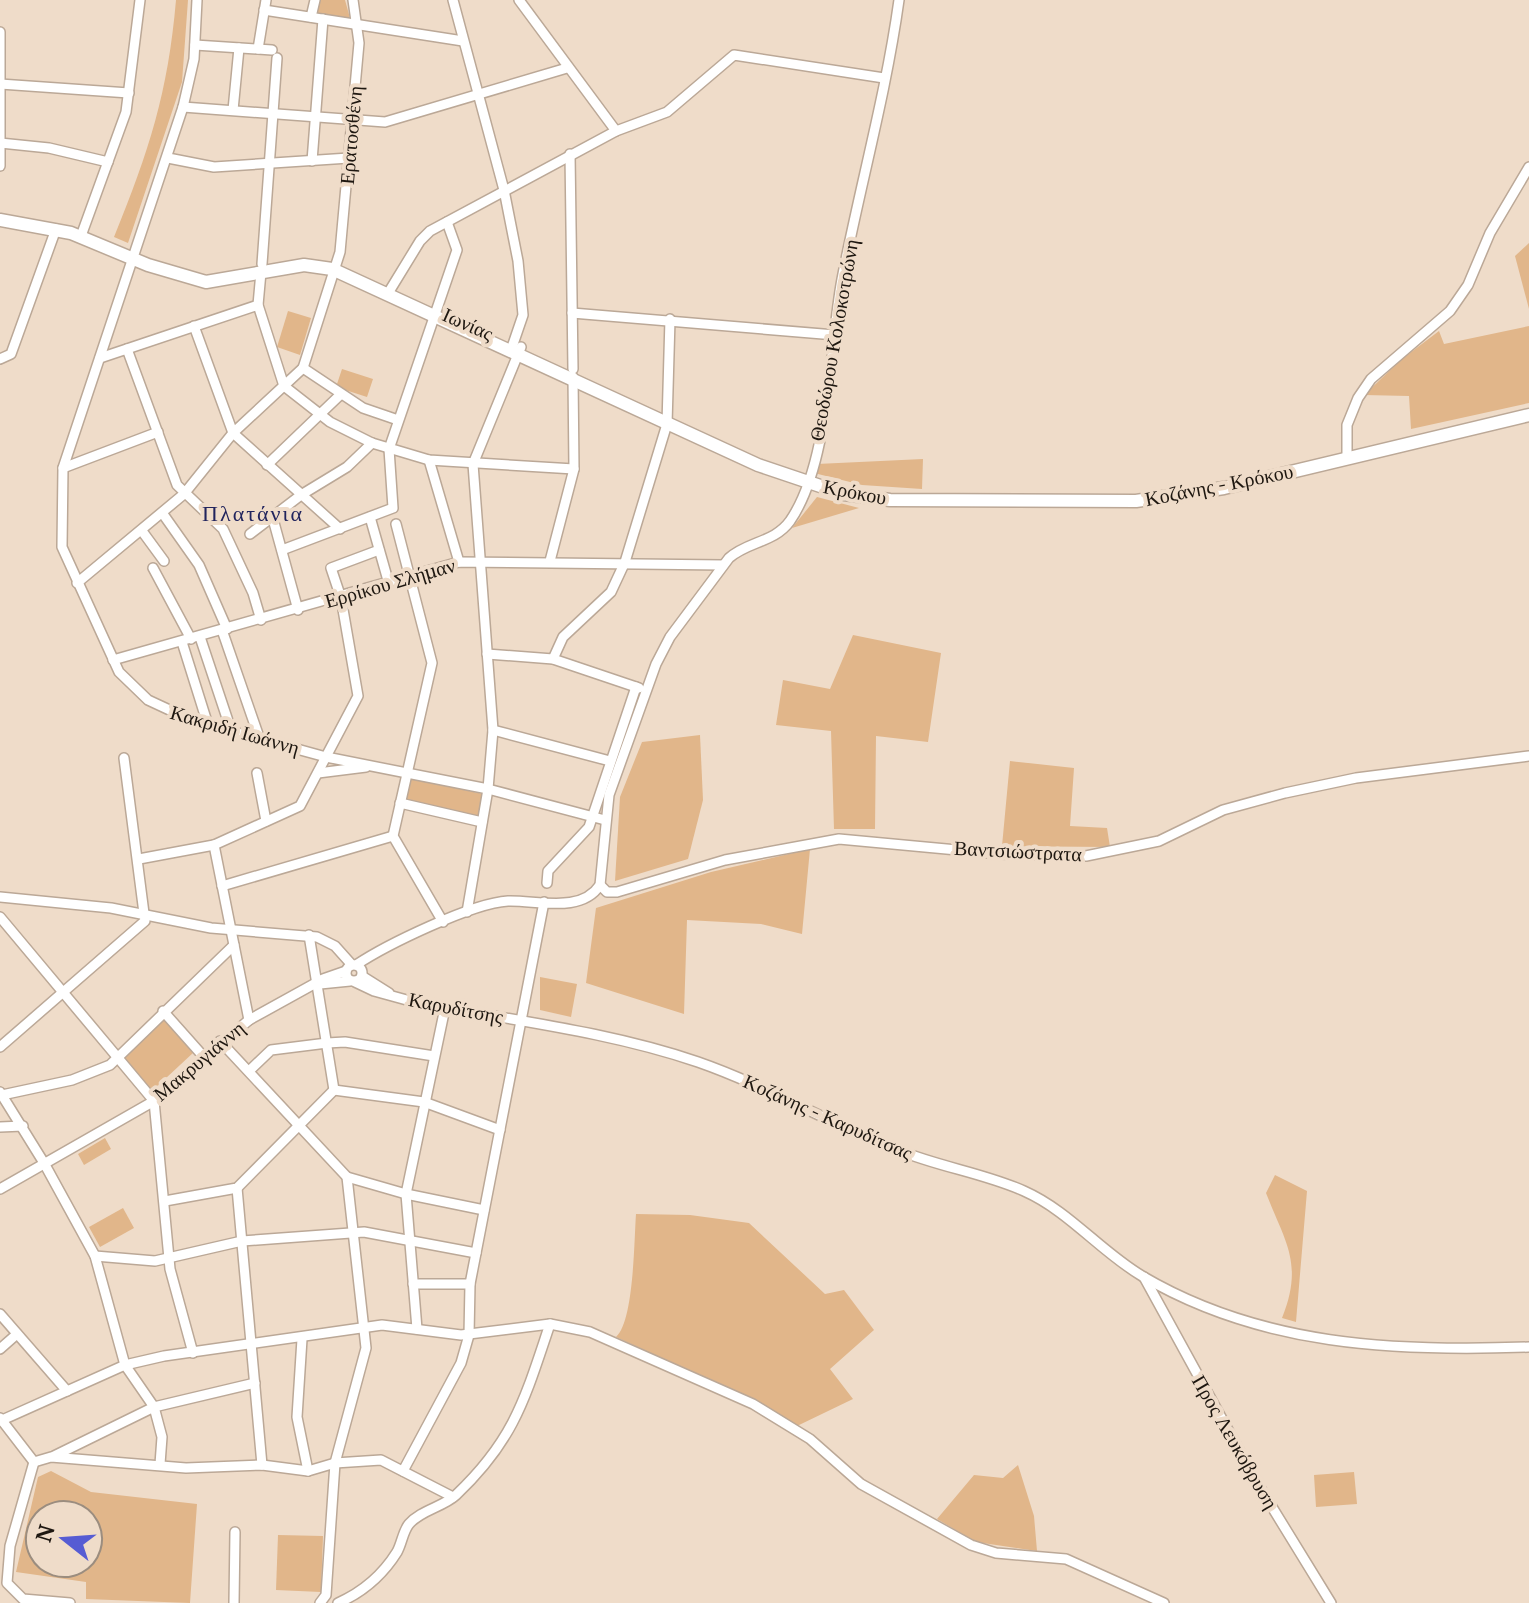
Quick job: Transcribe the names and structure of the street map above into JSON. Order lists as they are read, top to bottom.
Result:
{
  "streets": {
    "main road": ["Ιωνίας", "Κοζάνης - Κρόκου", "Κρόκου"],
    "street": [
      "Ερατοσθένη",
      "Θεοδώρου Κολοκοτρώνη",
      "Ερρίκου Σλήμαν",
      "Κακριδή Ιωάννη",
      "Βαντσιώστρατα",
      "Καρυδίτσης",
      "Μακρυγιάννη",
      "Κοζάνης - Καρυδίτσας",
      "Προς Λευκόβρυση"
    ]
  },
  "crossings": [
    ["Ερατοσθένη", "Ιωνίας"],
    ["Ιωνίας", "Θεοδώρου Κολοκοτρώνη"],
    ["Ιωνίας", "Κρόκου"],
    ["Ιωνίας", "Κακριδή Ιωάννη"],
    ["Θεοδώρου Κολοκοτρώνη", "Κρόκου"],
    ["Θεοδώρου Κολοκοτρώνη", "Ερρίκου Σλήμαν"],
    ["Θεοδώρου Κολοκοτρώνη", "Κακριδή Ιωάννη"],
    ["Θεοδώρου Κολοκοτρώνη", "Βαντσιώστρατα"],
    ["Κοζάνης - Κρόκου", "Κρόκου"],
    ["Ερρίκου Σλήμαν", "Κακριδή Ιωάννη"],
    ["Καρυδίτσης", "Μακρυγιάννη"],
    ["Καρυδίτσης", "Κοζάνης - Καρυδίτσας"],
    ["Κοζάνης - Καρυδίτσας", "Προς Λευκόβρυση"]
  ],
  "districts": ["Πλατάνια"],
  "north": "left"
}
